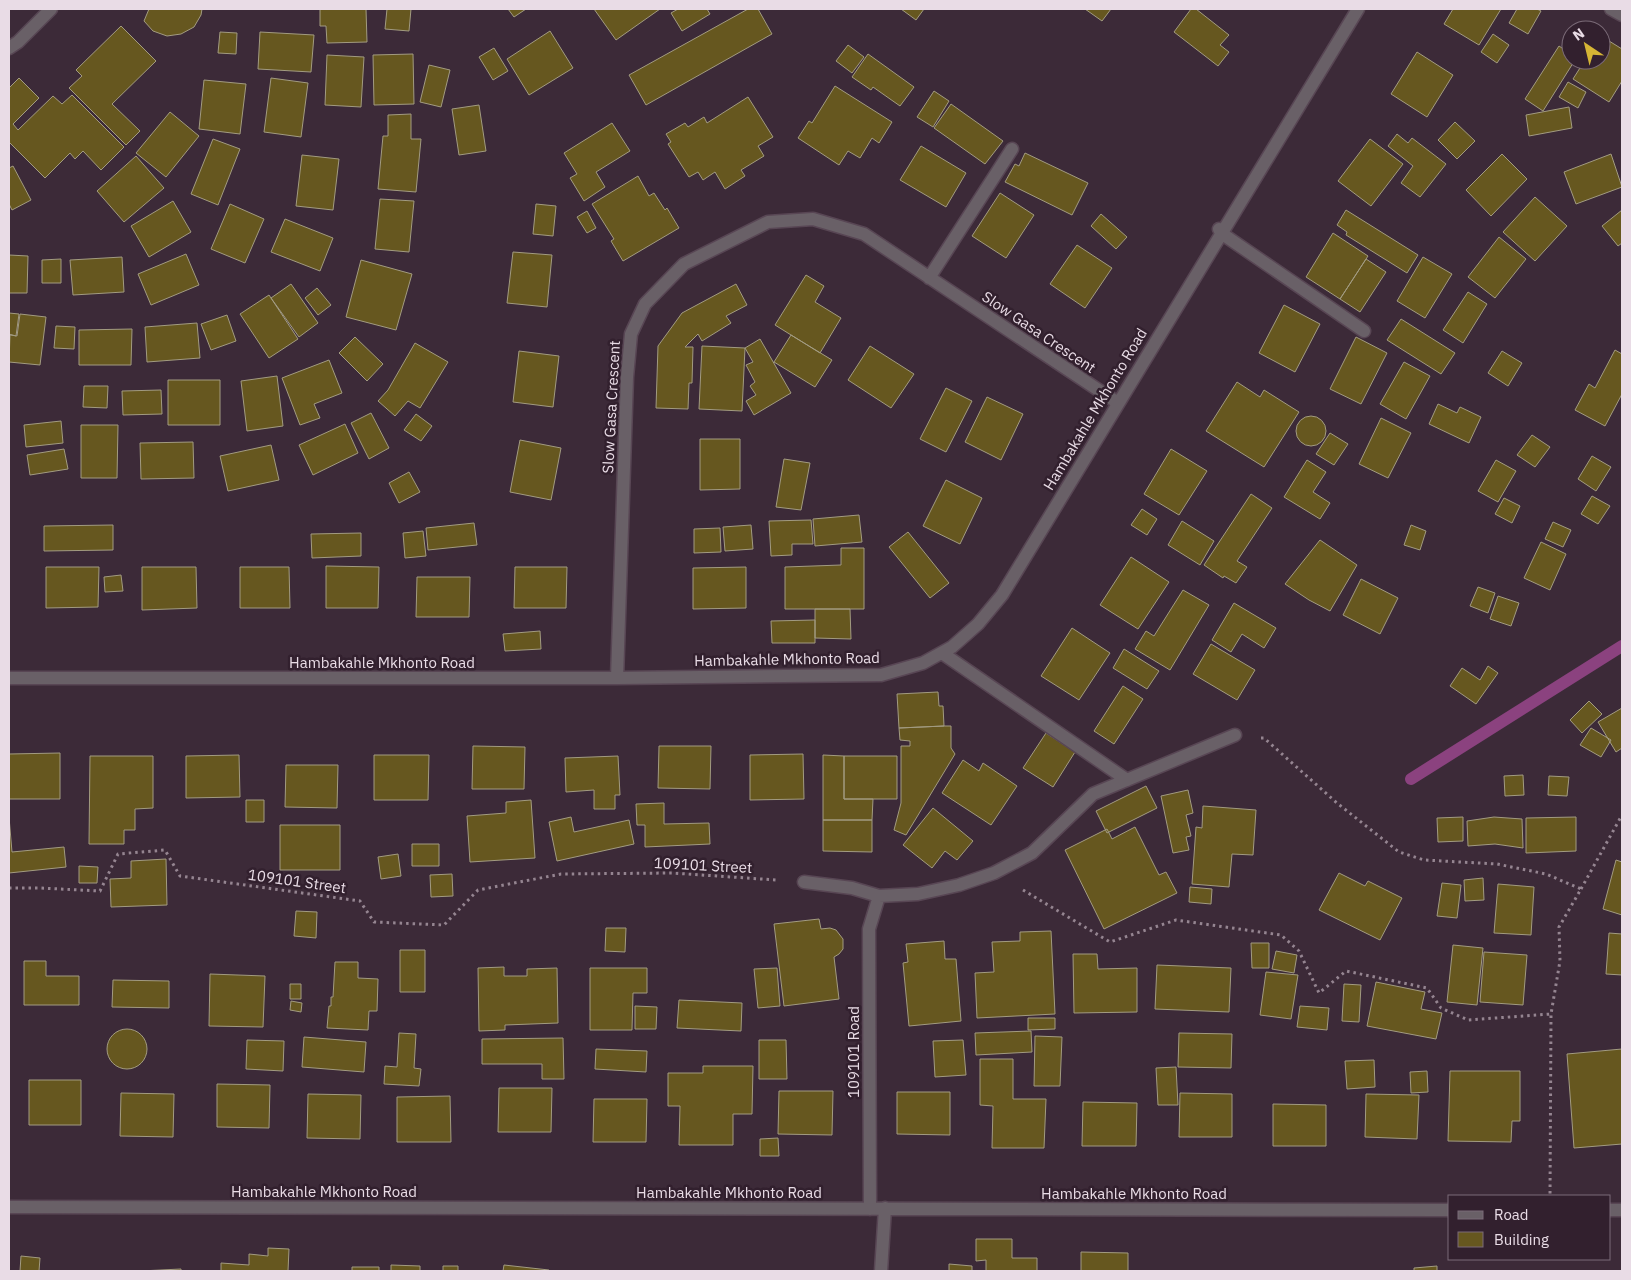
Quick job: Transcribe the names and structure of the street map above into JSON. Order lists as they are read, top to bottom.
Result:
{
  "streets": {
    "street": ["Slow Gasa Crescent", "Hambakahle Mkhonto Road", "109101 Road"],
    "path": ["109101 Street"]
  },
  "crossings": [
    ["Slow Gasa Crescent", "Hambakahle Mkhonto Road"],
    ["Hambakahle Mkhonto Road", "109101 Road"]
  ],
  "legend": ["Road", "Building"],
  "north": "top left"
}
